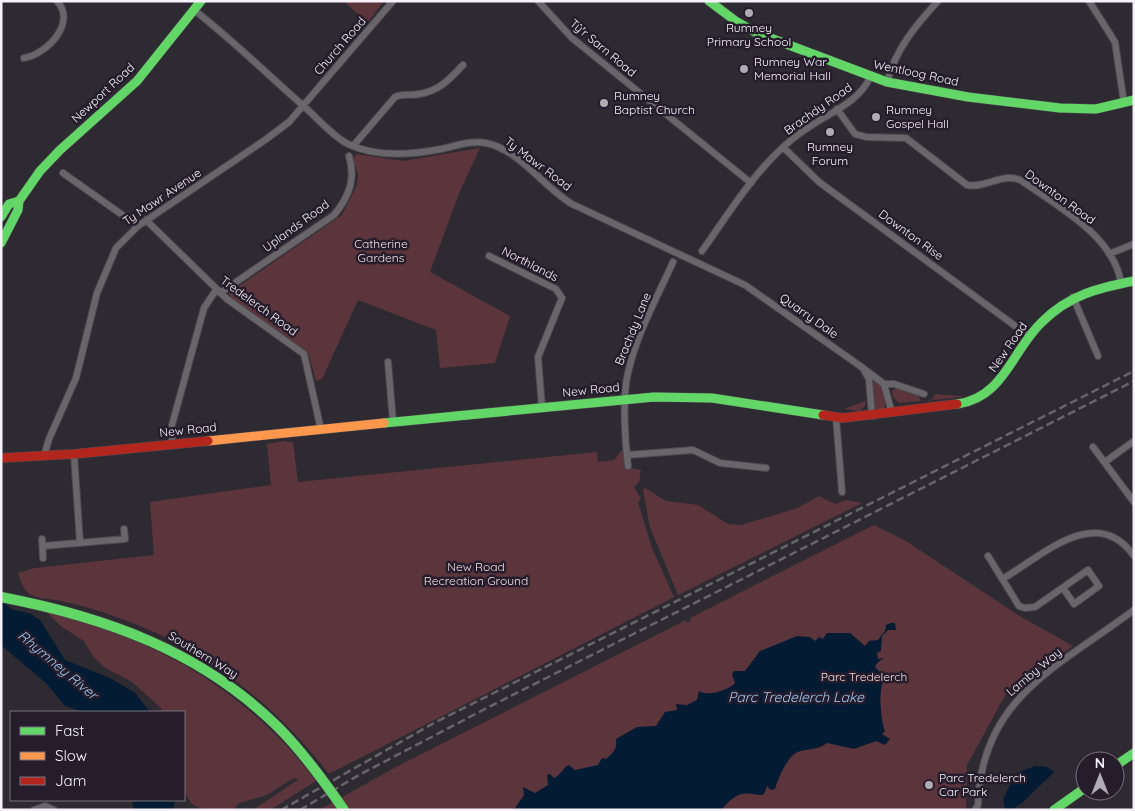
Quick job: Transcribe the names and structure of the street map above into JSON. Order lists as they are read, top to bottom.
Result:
{
  "streets": {
    "street": [
      "Church Road",
      "Tŷ'r Sarn Road",
      "Wentloog Road",
      "Newport Road",
      "Brachdy Road",
      "Ty Mawr Road",
      "Ty Mawr Avenue",
      "Downton Road",
      "Uplands Road",
      "Downton Rise",
      "Northlands",
      "Tredelerch Road",
      "Quarry Dale",
      "Brachdy Lane",
      "New Road",
      "Southern Way",
      "Lamby Way"
    ]
  },
  "crossings": [
    ["Church Road", "Ty Mawr Road"],
    ["Church Road", "Ty Mawr Avenue"],
    ["Tŷ'r Sarn Road", "Brachdy Road"],
    ["Wentloog Road", "Brachdy Road"],
    ["Newport Road", "Ty Mawr Road"],
    ["Brachdy Road", "Downton Road"],
    ["Brachdy Road", "Downton Rise"],
    ["Ty Mawr Road", "Ty Mawr Avenue"],
    ["Ty Mawr Road", "Quarry Dale"],
    ["Ty Mawr Avenue", "Tredelerch Road"],
    ["Ty Mawr Avenue", "New Road"],
    ["Downton Road", "New Road"],
    ["Uplands Road", "Tredelerch Road"],
    ["Uplands Road", "New Road"],
    ["Downton Rise", "New Road"],
    ["Northlands", "New Road"],
    ["Tredelerch Road", "New Road"],
    ["Brachdy Lane", "New Road"]
  ],
  "water": ["Rhymney River", "Parc Tredelerch Lake"],
  "parks": ["Catherine Gardens", "New Road Recreation Ground", "Parc Tredelerch"],
  "places": [
    "Rumney Primary School",
    "Rumney War Memorial Hall",
    "Rumney Baptist Church",
    "Rumney Gospel Hall",
    "Rumney Forum",
    "Parc Tredelerch Car Park"
  ],
  "legend": ["Fast", "Slow", "Jam"],
  "north": "top"
}
